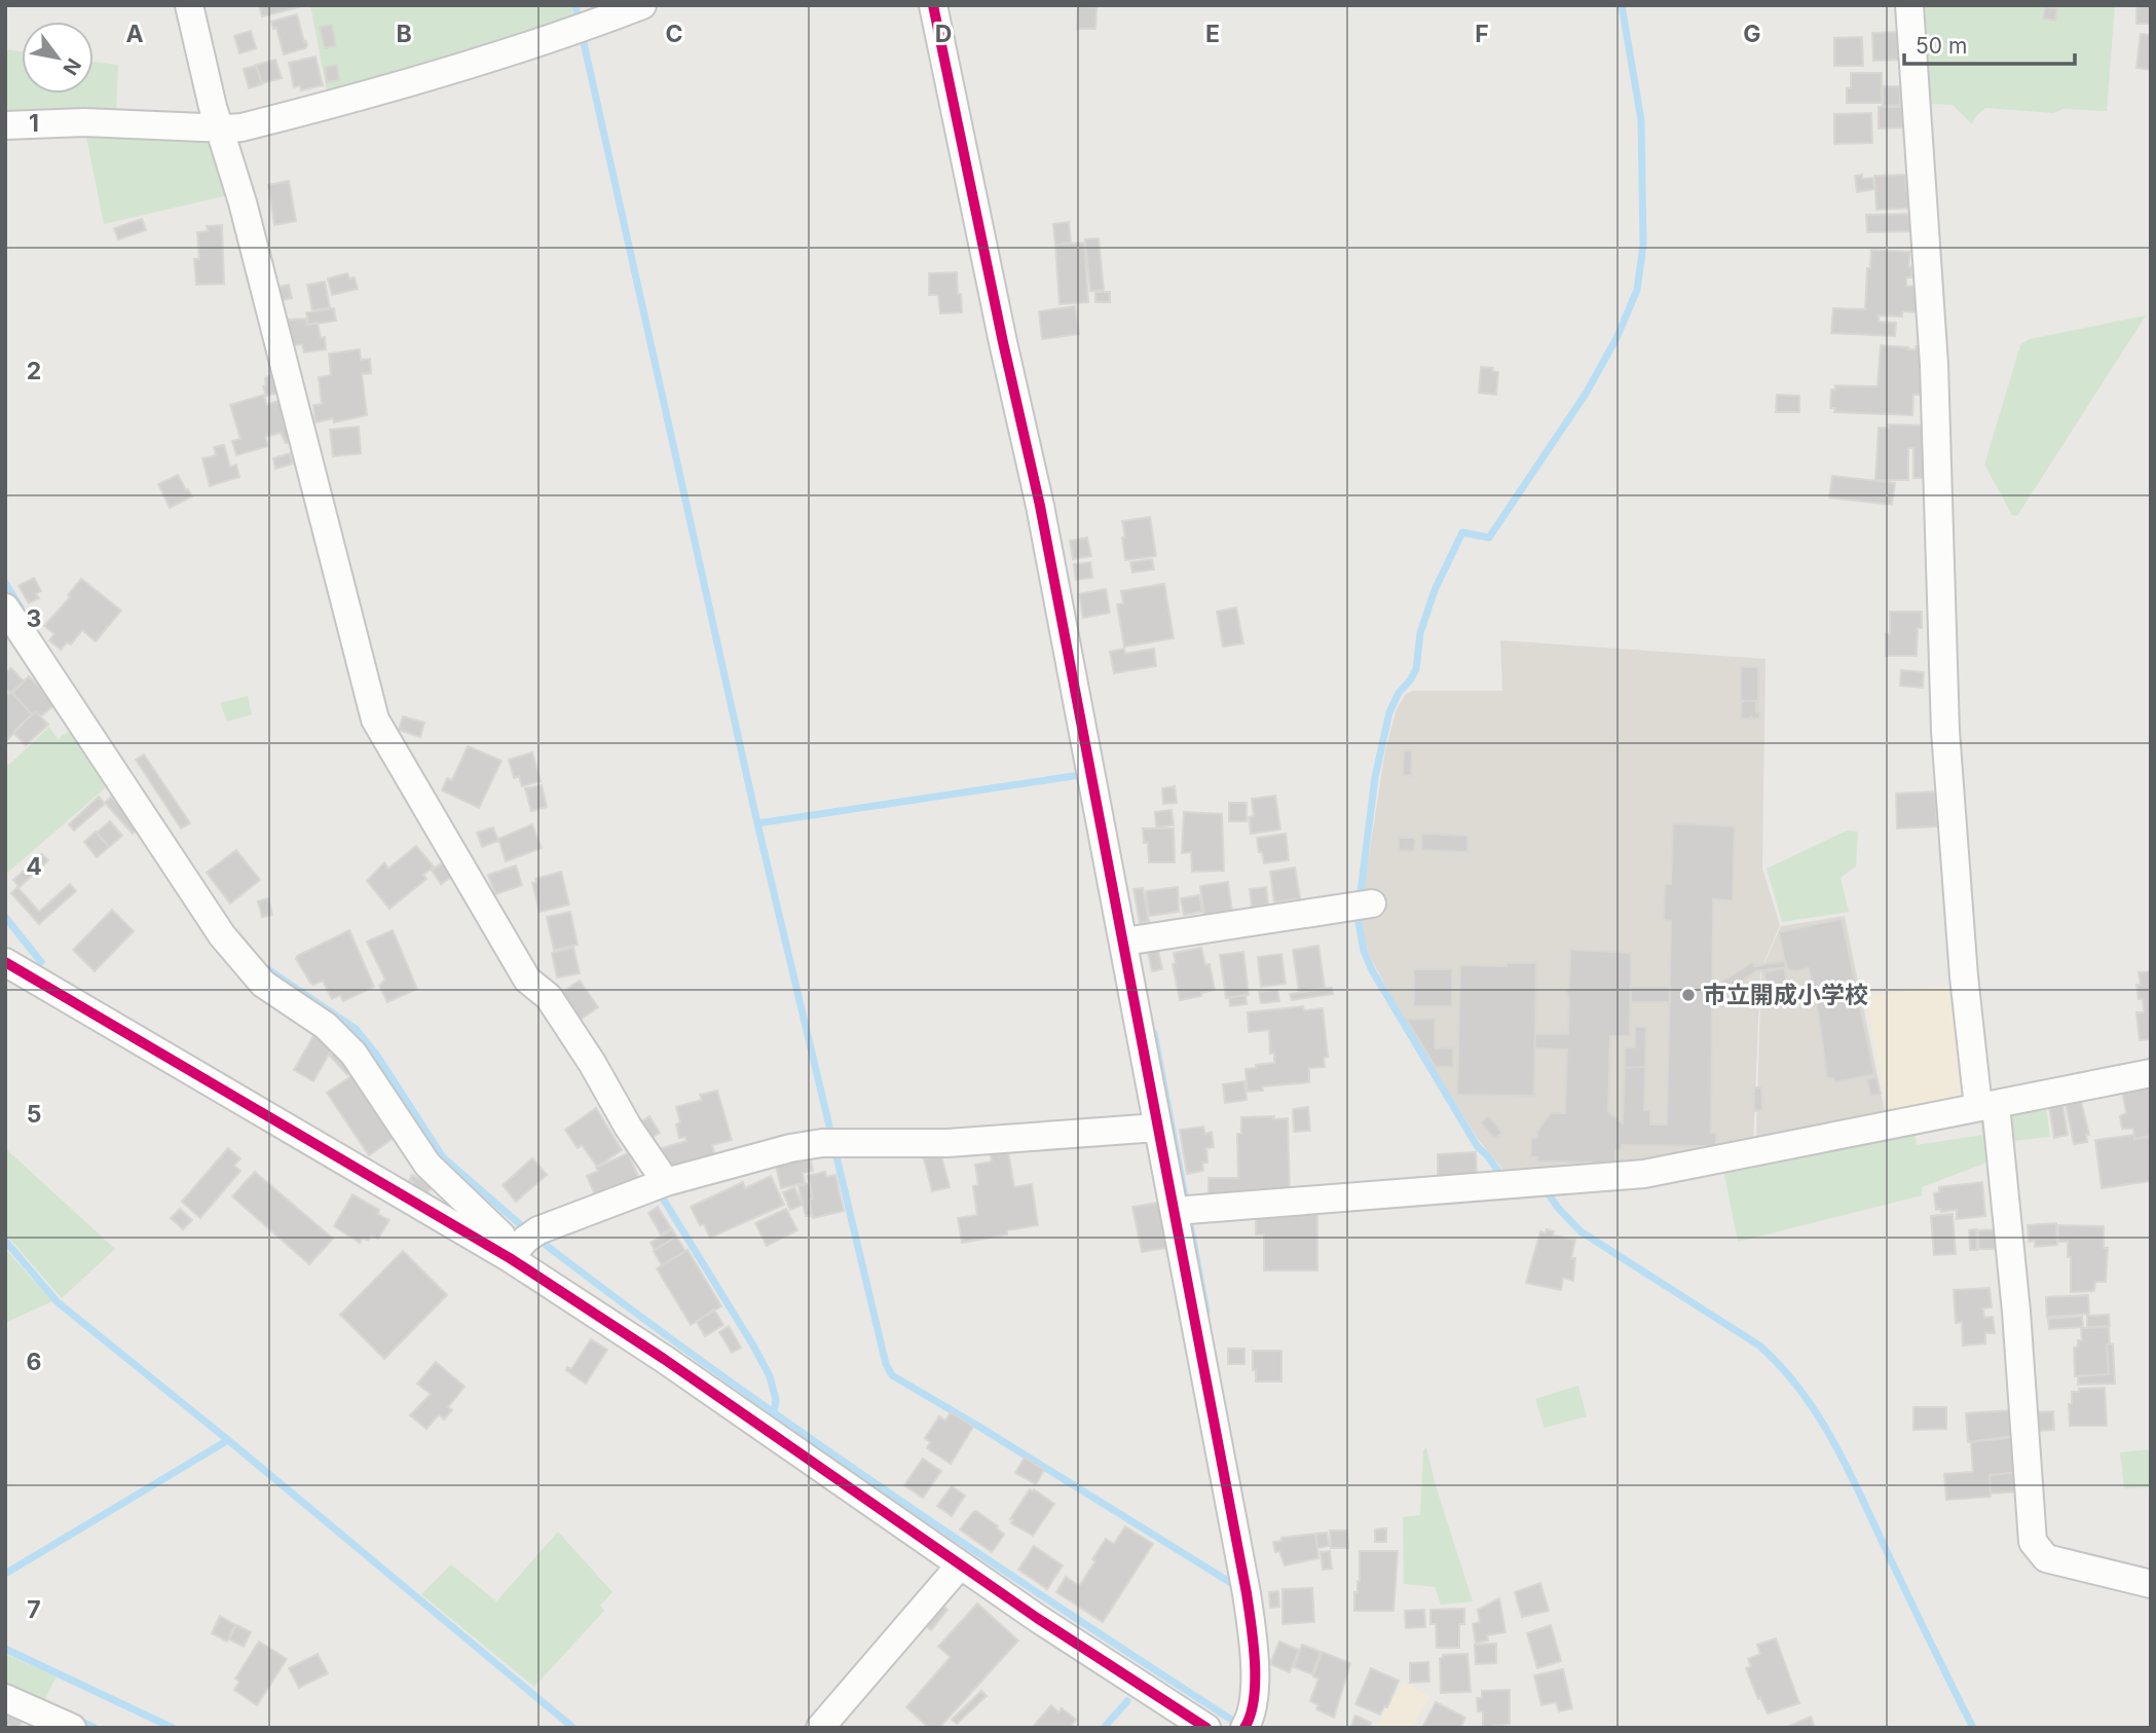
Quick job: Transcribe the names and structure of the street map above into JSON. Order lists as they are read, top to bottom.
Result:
{
  "places": ["市立開成小学校"],
  "scale_bar": "50 m",
  "north": "bottom right",
  "grid": {
    "columns": [
      "A",
      "B",
      "C",
      "D",
      "E",
      "F",
      "G"
    ],
    "rows": [
      "1",
      "2",
      "3",
      "4",
      "5",
      "6",
      "7"
    ]
  }
}
